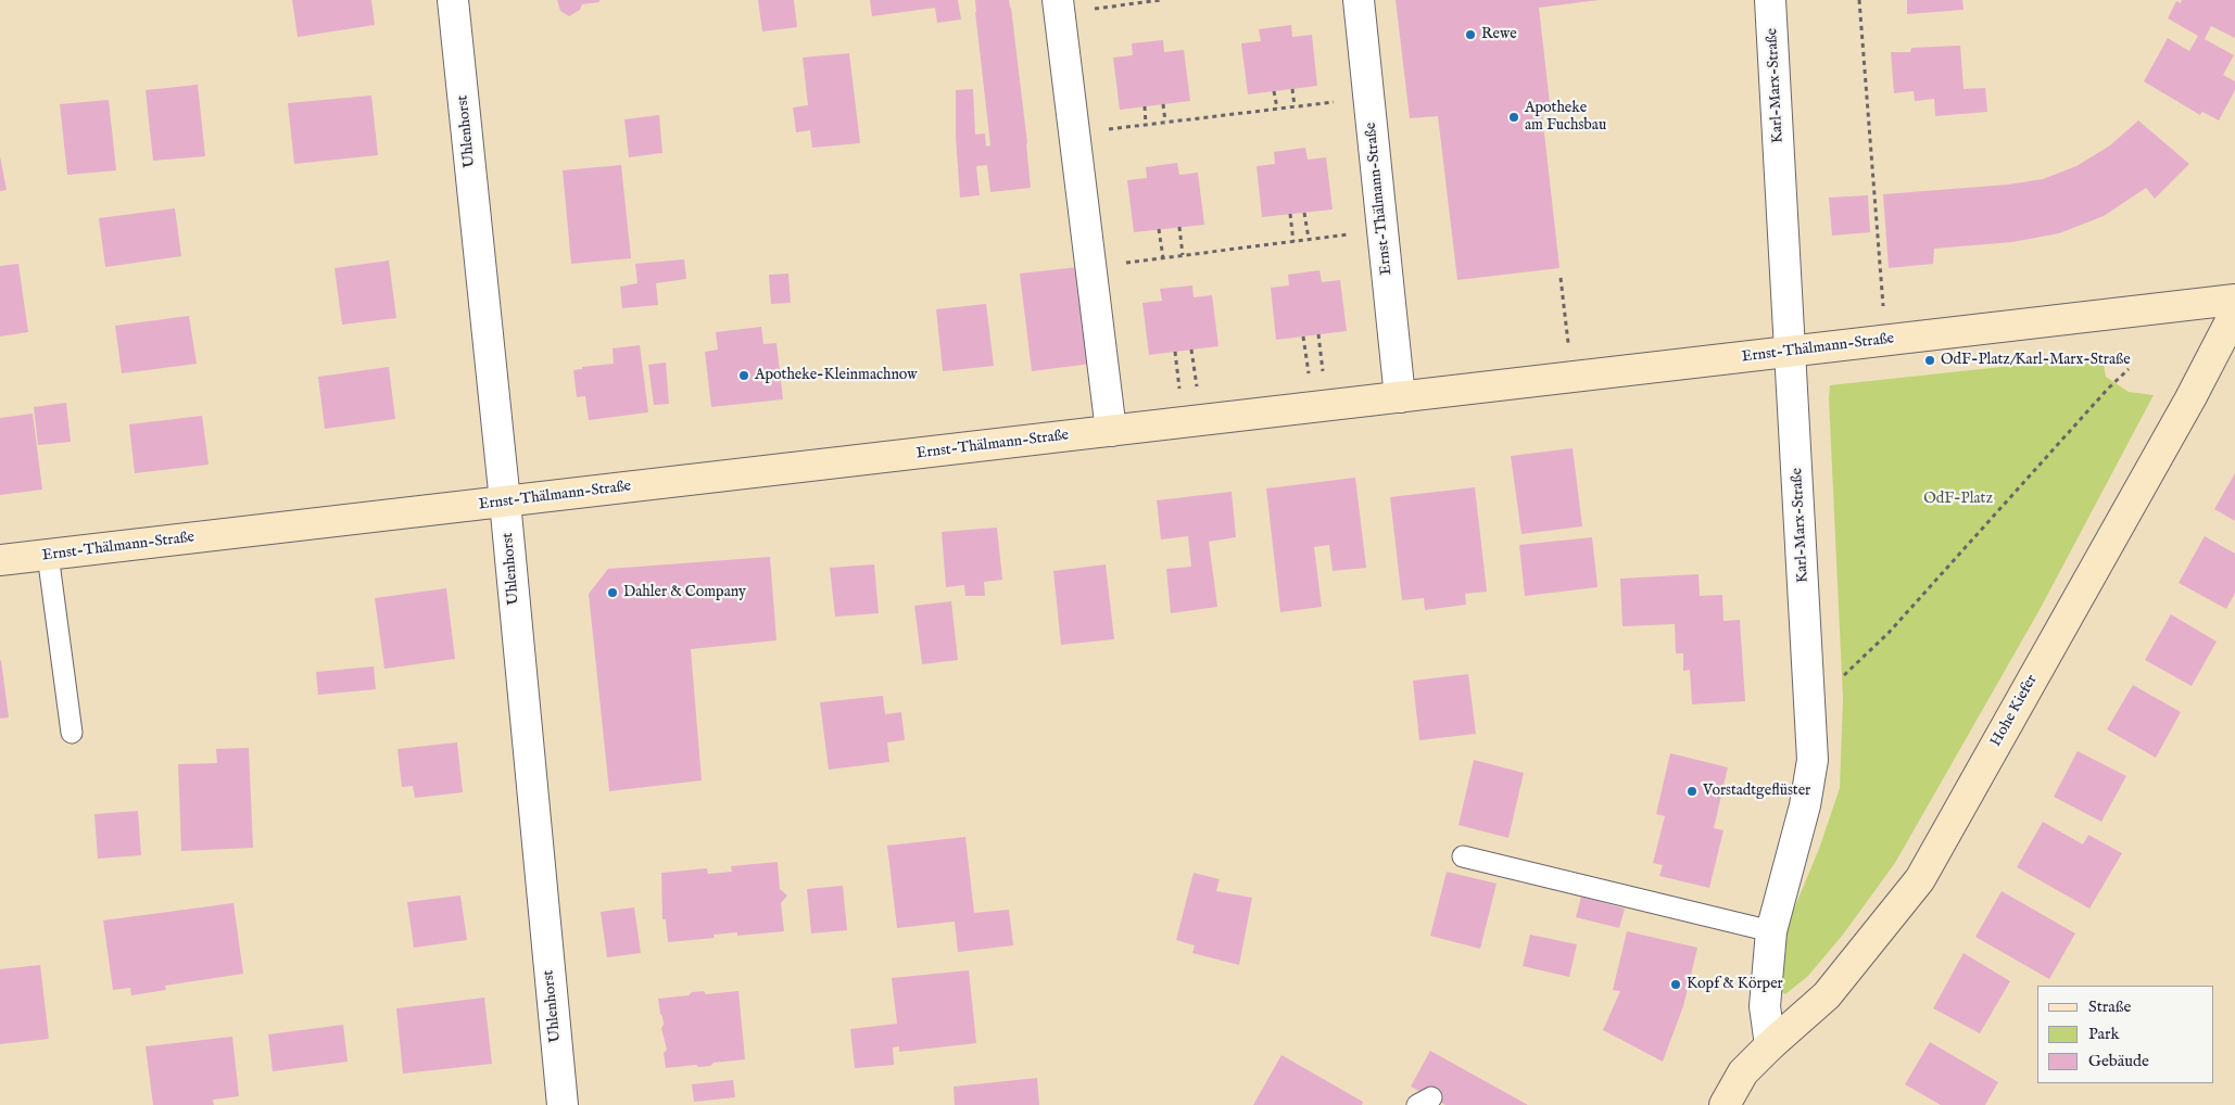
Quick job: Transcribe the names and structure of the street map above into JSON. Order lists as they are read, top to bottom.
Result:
{
  "streets": {
    "street": [
      "Karl-Marx-Straße",
      "Uhlenhorst",
      "Ernst-Thälmann-Straße",
      "Hohe Kiefer"
    ]
  },
  "crossings": [
    ["Karl-Marx-Straße", "Ernst-Thälmann-Straße"],
    ["Karl-Marx-Straße", "Hohe Kiefer"],
    ["Uhlenhorst", "Ernst-Thälmann-Straße"]
  ],
  "parks": ["OdF-Platz"],
  "places": [
    "Rewe",
    "Apotheke am Fuchsbau",
    "OdF-Platz/Karl-Marx-Straße",
    "Apotheke-Kleinmachnow",
    "Dahler & Company",
    "Vorstadtgeflüster",
    "Kopf & Körper"
  ],
  "legend": ["Straße", "Park", "Gebäude"]
}
